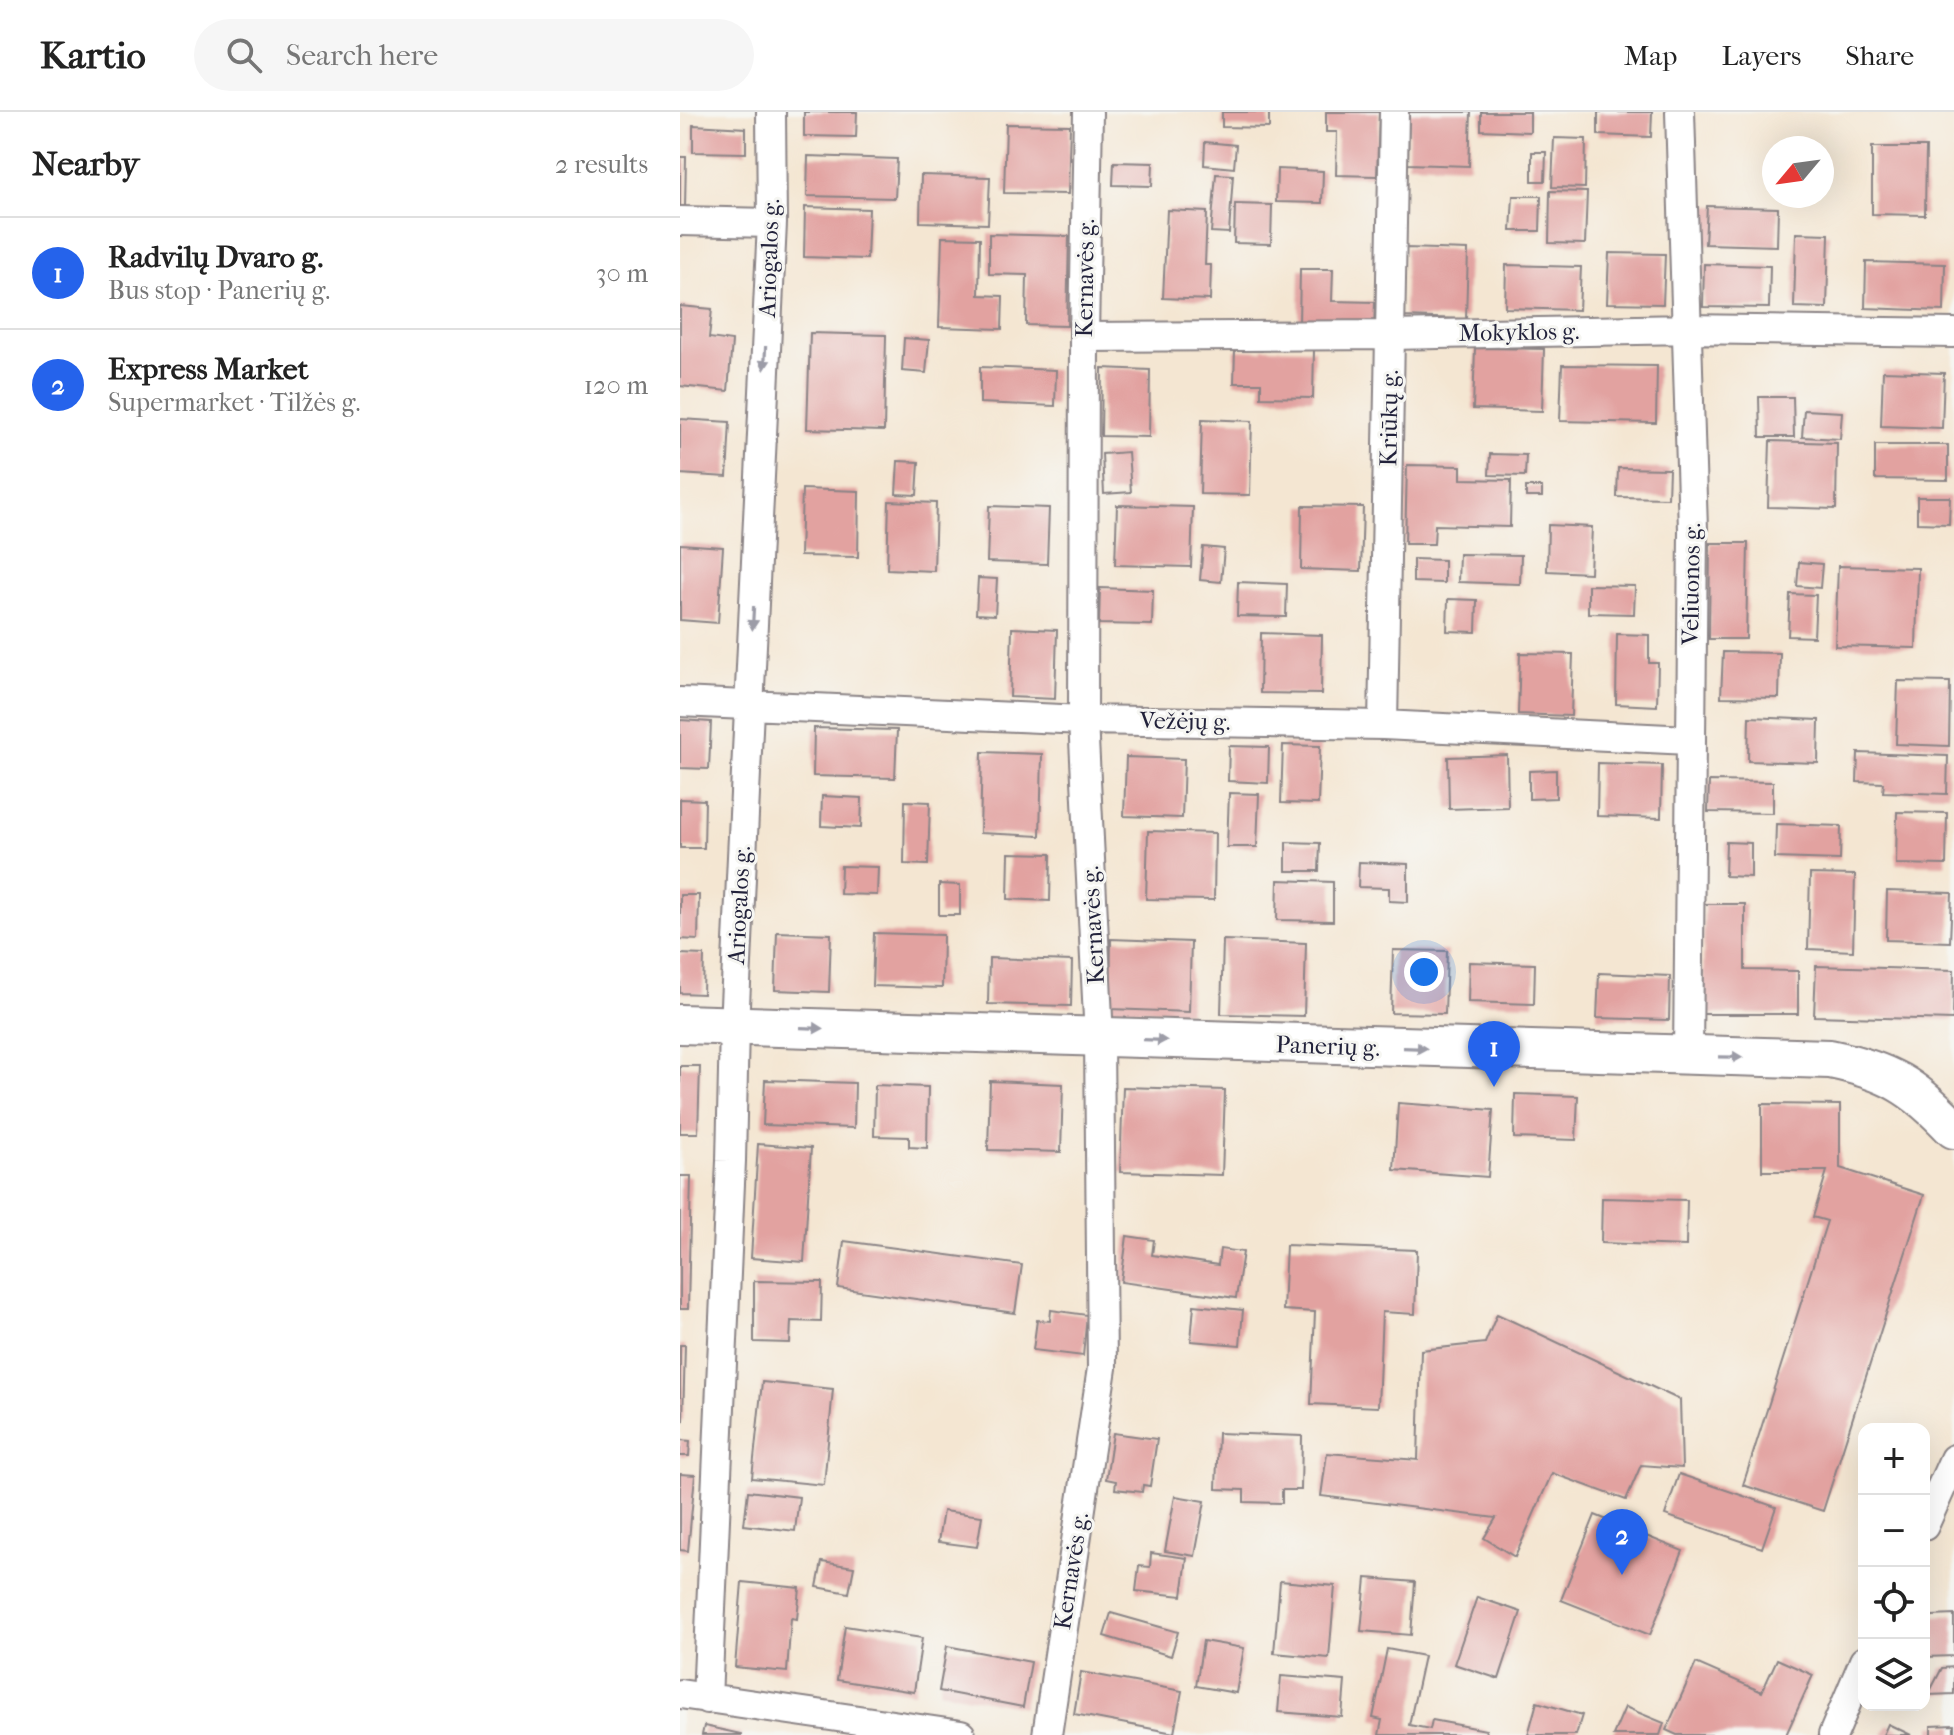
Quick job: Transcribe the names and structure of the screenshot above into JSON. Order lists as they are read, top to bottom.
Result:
{
  "streets": {
    "street": [
      "Ariogalos g.",
      "Kernavės g.",
      "Mokyklos g.",
      "Kriūkų g.",
      "Veliuonos g.",
      "Vežėjų g.",
      "Panerių g."
    ]
  },
  "crossings": [
    ["Ariogalos g.", "Vežėjų g."],
    ["Ariogalos g.", "Panerių g."],
    ["Kernavės g.", "Mokyklos g."],
    ["Kernavės g.", "Vežėjų g."],
    ["Kernavės g.", "Panerių g."],
    ["Mokyklos g.", "Kriūkų g."],
    ["Mokyklos g.", "Veliuonos g."],
    ["Kriūkų g.", "Vežėjų g."],
    ["Veliuonos g.", "Vežėjų g."],
    ["Veliuonos g.", "Panerių g."]
  ],
  "one_way": ["Panerių g."],
  "north": "bottom left",
  "page": {
    "header": "Kartio",
    "search": "Search here",
    "nav": ["Map", "Layers", "Share"],
    "heading": ["Nearby", "2 results"],
    "list": [
      {
        "mark": "1",
        "name": "Radvilų Dvaro g.",
        "note": "Bus stop · Panerių g.",
        "value": "30 m"
      },
      {
        "mark": "2",
        "name": "Express Market",
        "note": "Supermarket · Tilžės g.",
        "value": "120 m"
      }
    ],
    "pins": ["1", "2"],
    "map_buttons": ["+", "−"]
  }
}
